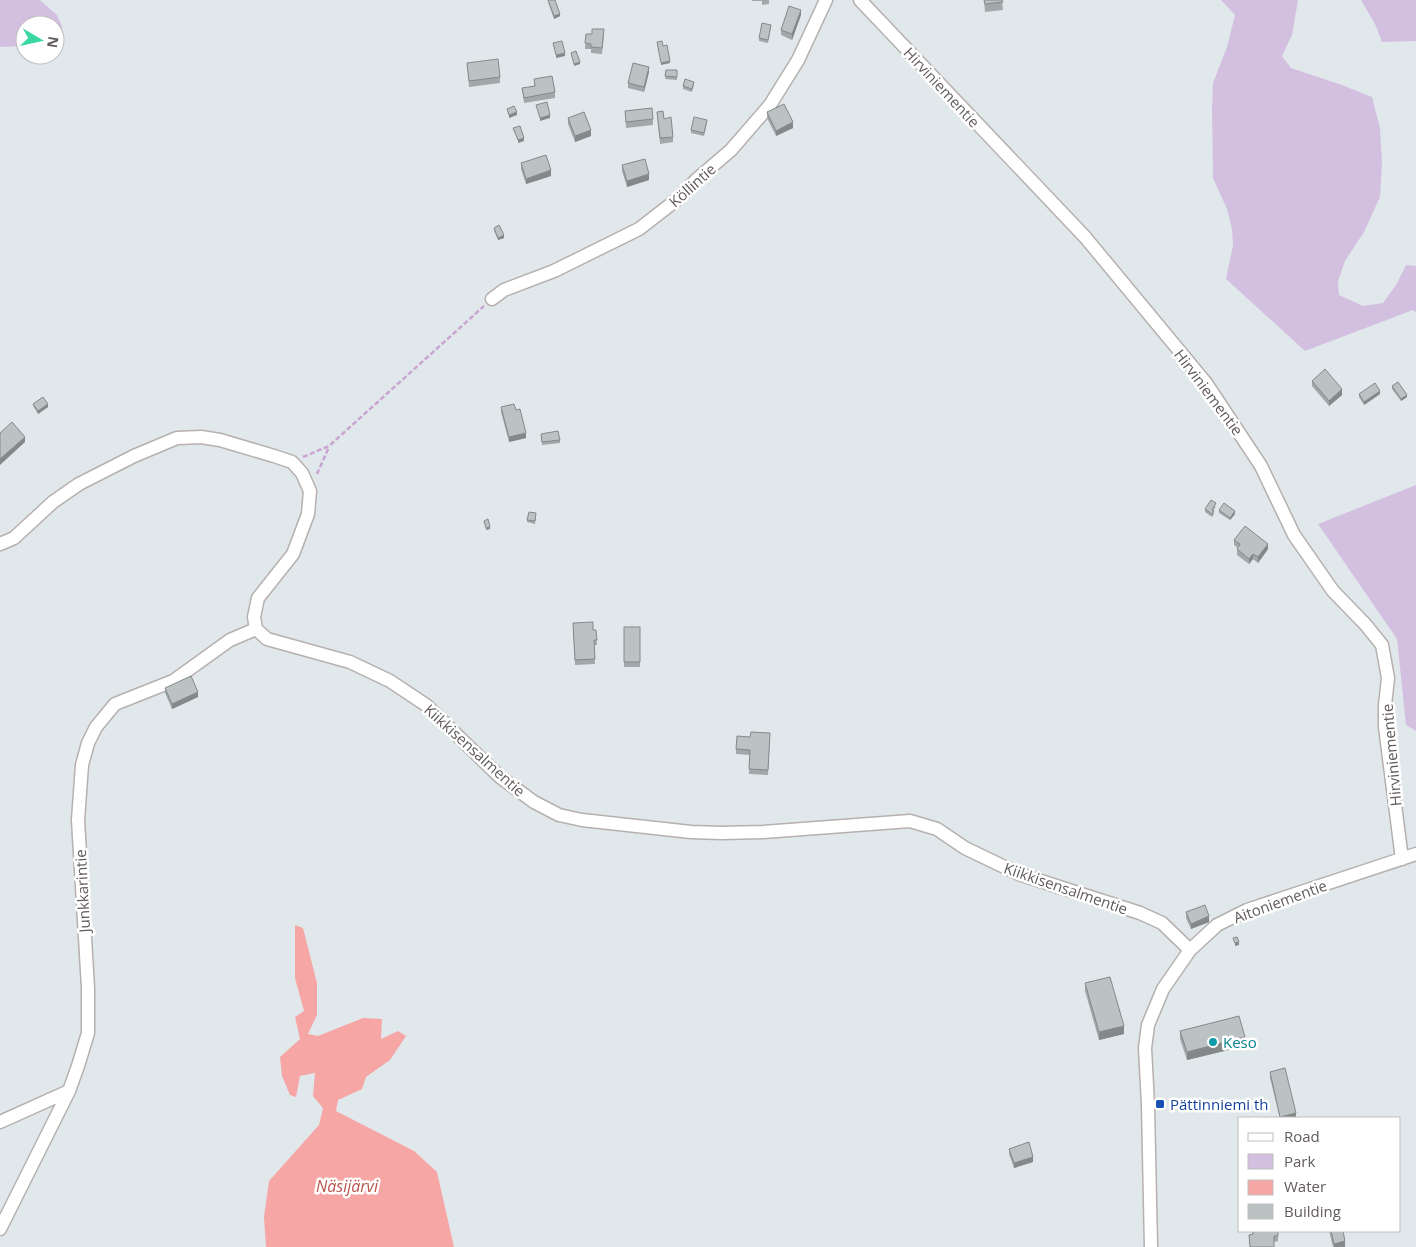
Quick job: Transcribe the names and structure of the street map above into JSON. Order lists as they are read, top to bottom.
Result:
{
  "streets": {
    "street": [
      "Hirviniementie",
      "Köllintie",
      "Kiikkisensalmentie",
      "Junkkarintie",
      "Aitoniementie"
    ]
  },
  "crossings": [
    ["Hirviniementie", "Aitoniementie"],
    ["Kiikkisensalmentie", "Junkkarintie"],
    ["Kiikkisensalmentie", "Aitoniementie"]
  ],
  "water": ["Näsijärvi"],
  "places": {
    "other": ["Keso"],
    "transit": ["Pättinniemi th"]
  },
  "legend": [
    "Road",
    "Park",
    "Water",
    "Building"
  ],
  "north": "right"
}
